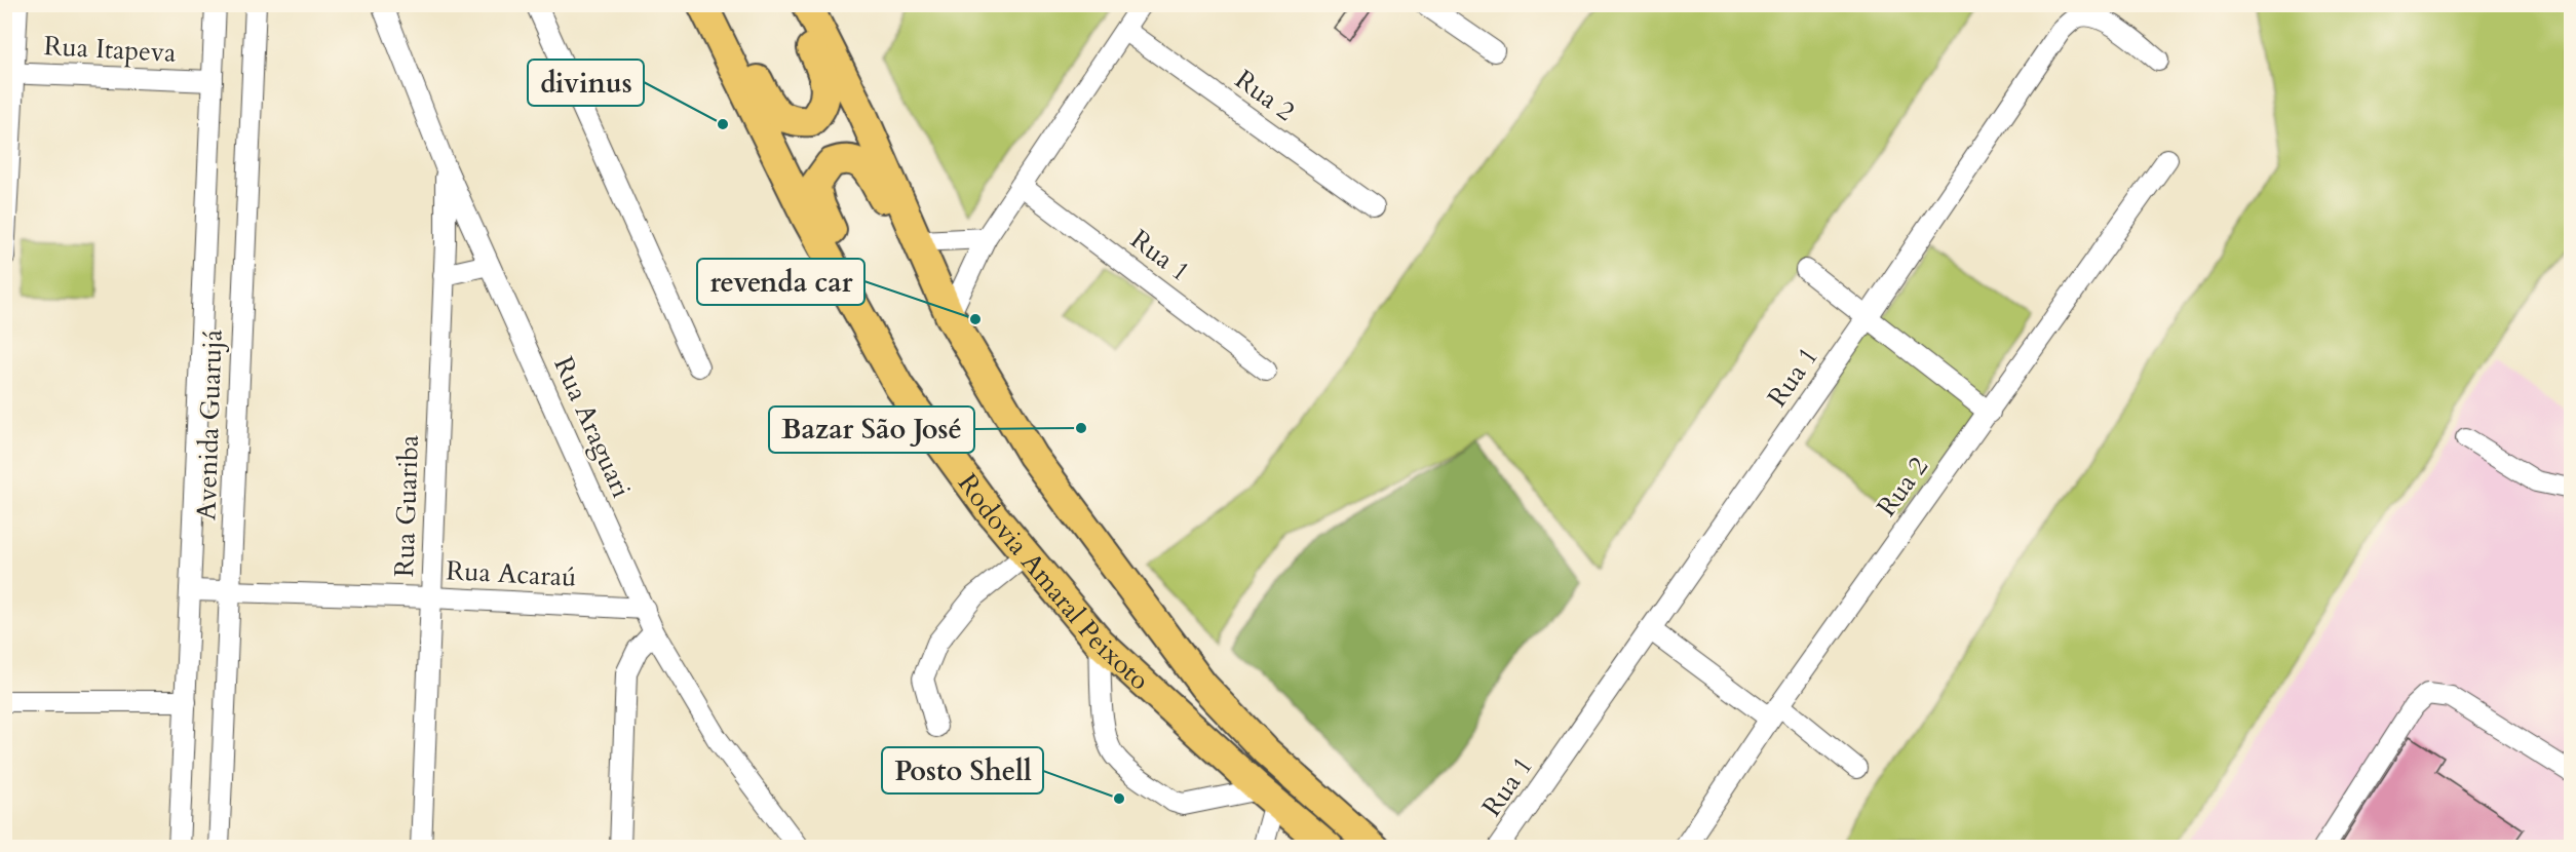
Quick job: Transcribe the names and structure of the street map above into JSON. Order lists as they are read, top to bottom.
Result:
{
  "streets": {
    "highway": ["Rodovia Amaral Peixoto"],
    "street": [
      "Rua Itapeva",
      "Rua 2",
      "Rua 1",
      "Avenida Guarujá",
      "Rua Araguari",
      "Rua Guariba",
      "Rua Acaraú"
    ]
  },
  "crossings": [
    ["Rua Itapeva", "Avenida Guarujá"],
    ["Avenida Guarujá", "Rua Acaraú"],
    ["Rua Araguari", "Rua Guariba"],
    ["Rua Araguari", "Rua Acaraú"],
    ["Rua Guariba", "Rua Acaraú"]
  ],
  "places": [
    "divinus",
    "revenda car",
    "Bazar São José",
    "Posto Shell"
  ]
}
